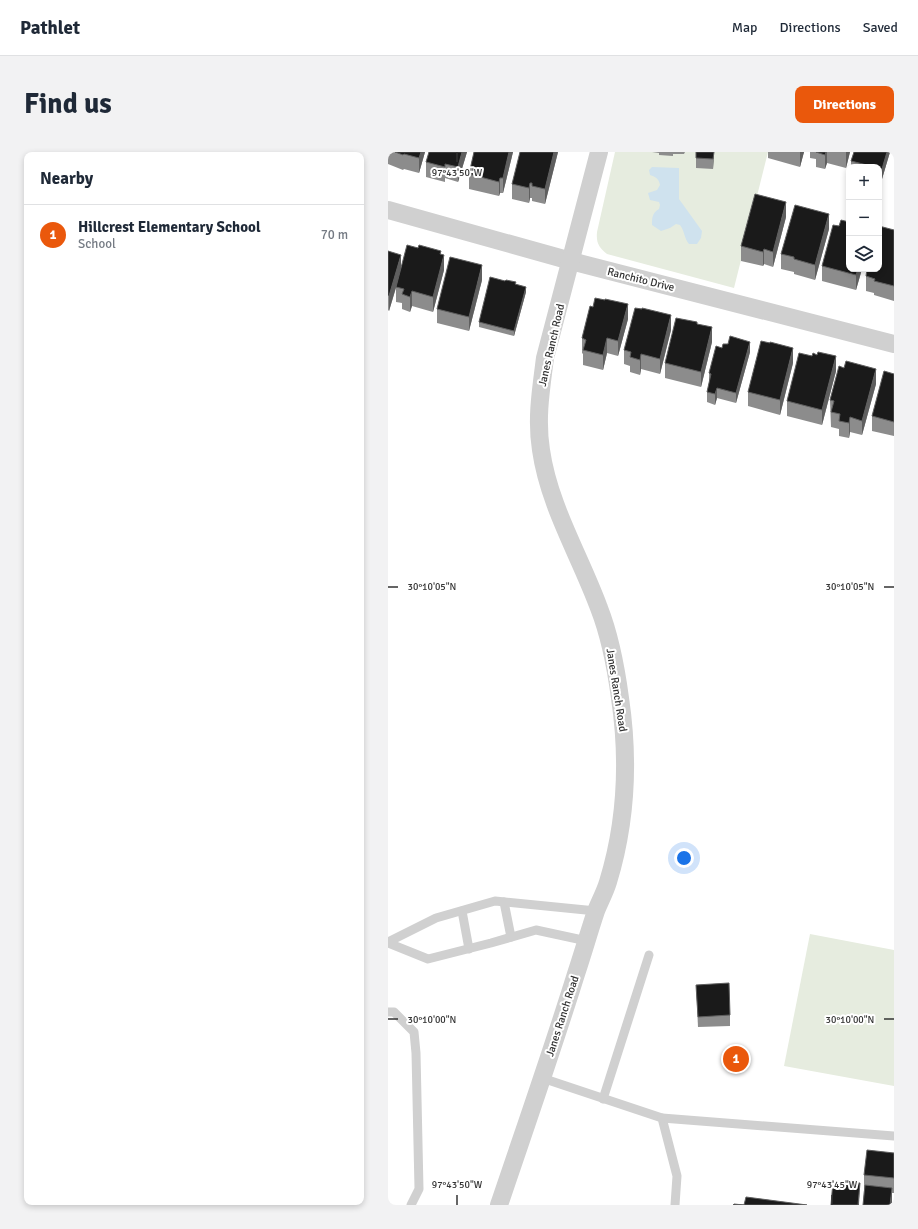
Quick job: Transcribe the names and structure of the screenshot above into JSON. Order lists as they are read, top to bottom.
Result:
{
  "streets": {
    "street": ["Ranchito Drive", "Janes Ranch Road"]
  },
  "crossings": [
    ["Ranchito Drive", "Janes Ranch Road"]
  ],
  "page": {
    "header": "Pathlet",
    "nav": ["Map", "Directions", "Saved"],
    "buttons": "Directions",
    "title": "Find us",
    "heading": "Nearby",
    "map_buttons": ["+", "−"],
    "list": [
      {
        "mark": "1",
        "name": "Hillcrest Elementary School",
        "note": "School",
        "value": "70 m"
      }
    ],
    "pins": "1"
  },
  "coordinates": [
    "97°43'50\"W",
    "30°10'05\"N",
    "30°10'00\"N",
    "97°43'45\"W"
  ]
}
